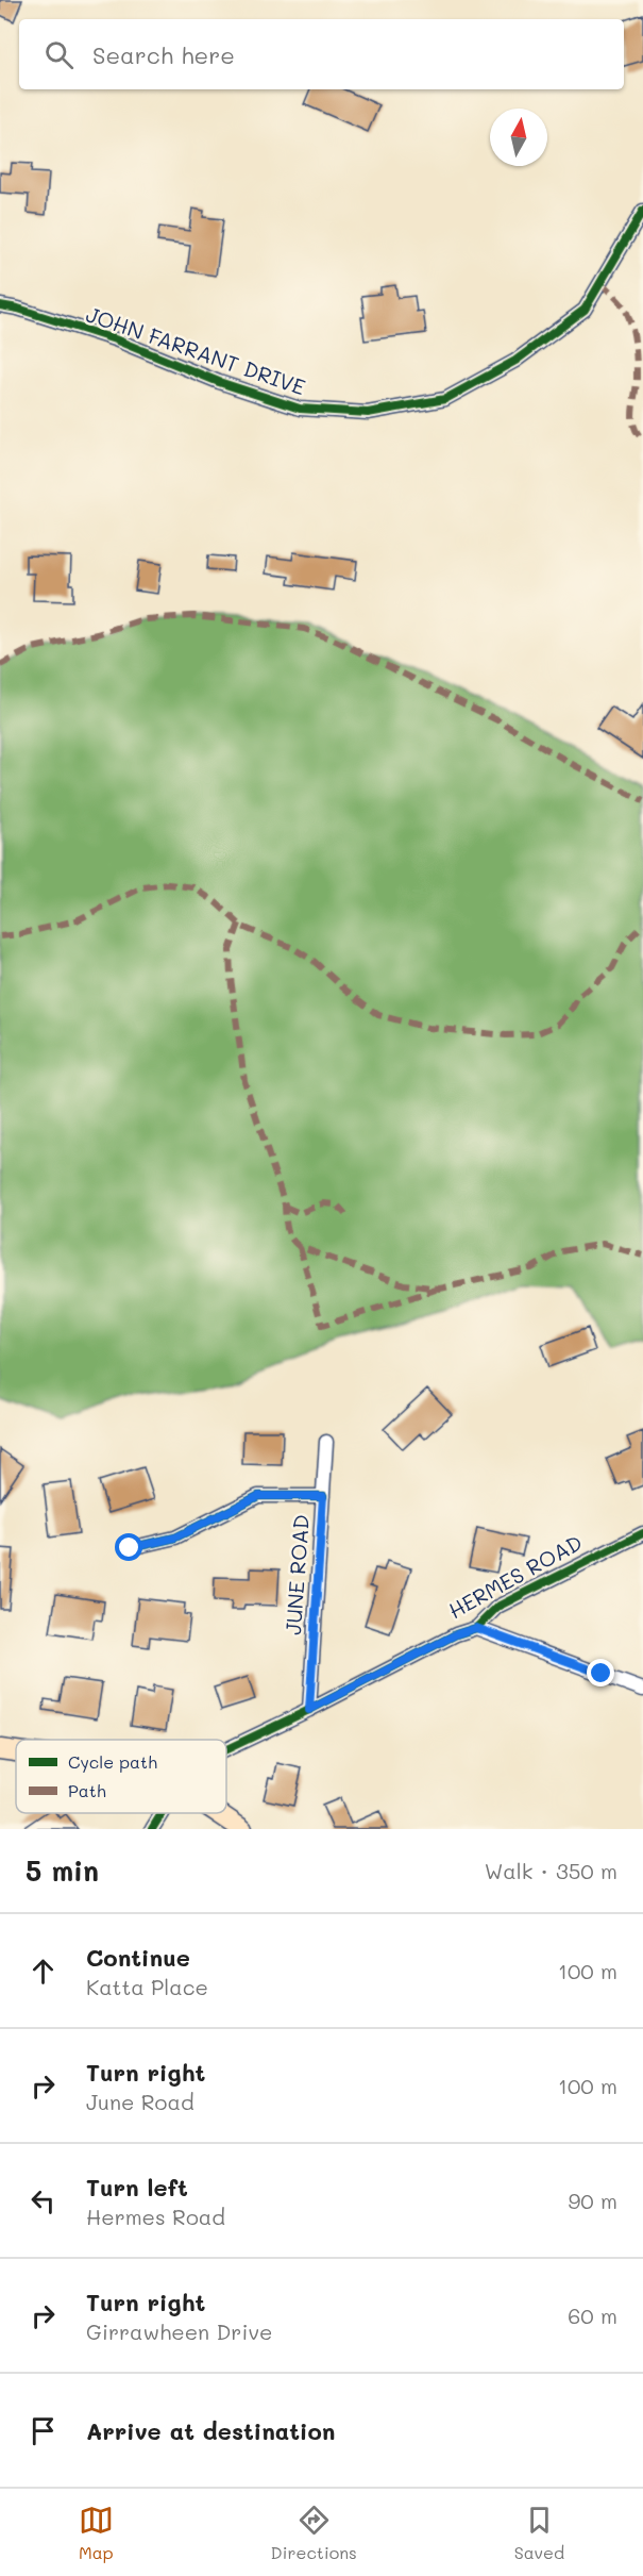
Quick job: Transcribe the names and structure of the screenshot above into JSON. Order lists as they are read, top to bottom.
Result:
{
  "streets": {
    "street": ["JOHN FARRANT DRIVE", "JUNE ROAD", "HERMES ROAD"]
  },
  "crossings": [
    ["JUNE ROAD", "HERMES ROAD"]
  ],
  "legend": ["Cycle path", "Path"],
  "north": "top",
  "page": {
    "search": "Search here",
    "heading": ["5 min", "Walk · 350 m"],
    "list": [
      ["Continue", "Katta Place", "100 m"],
      ["Turn right", "June Road", "100 m"],
      ["Turn left", "Hermes Road", "90 m"],
      ["Turn right", "Girrawheen Drive", "60 m"],
      "Arrive at destination"
    ],
    "nav": ["Map", "Directions", "Saved"]
  }
}
